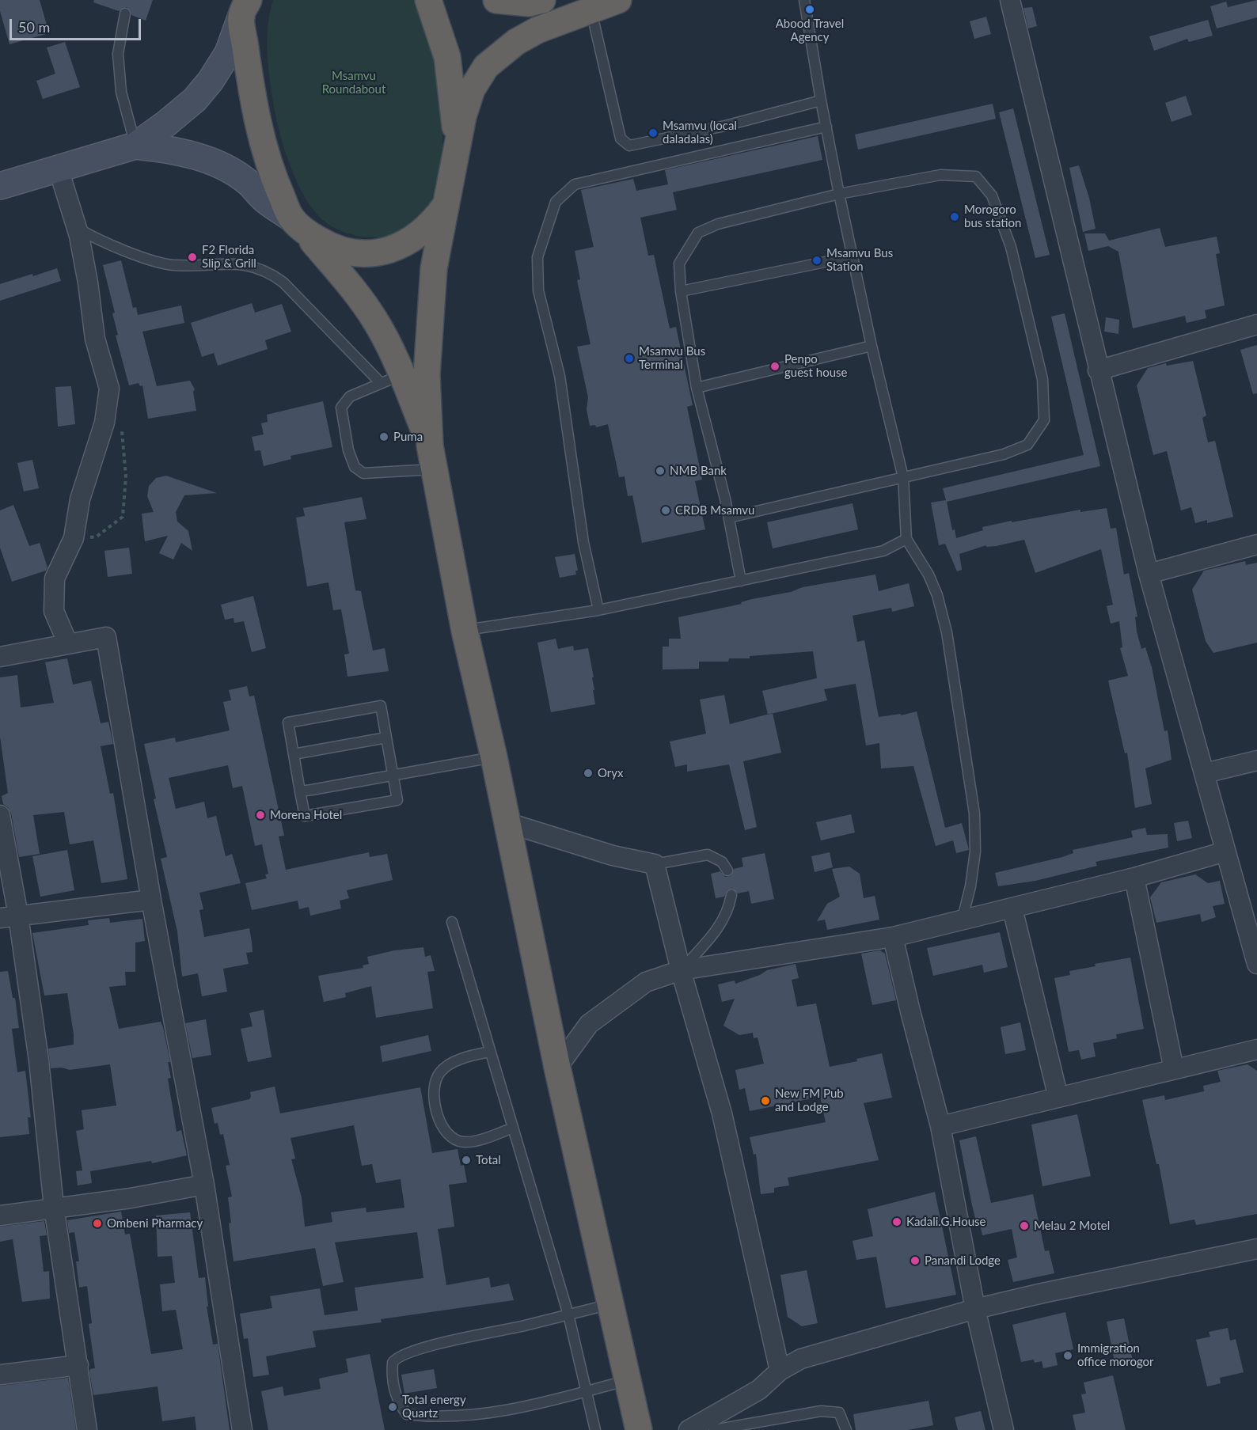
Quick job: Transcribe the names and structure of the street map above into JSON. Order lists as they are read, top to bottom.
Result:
{
  "parks": ["Msamvu Roundabout"],
  "places": [
    "Abood Travel Agency",
    "Msamvu (local daladalas)",
    "Morogoro bus station",
    "F2 Florida Slip & Grill",
    "Msamvu Bus Station",
    "Msamvu Bus Terminal",
    "Penpo guest house",
    "Puma",
    "NMB Bank",
    "CRDB Msamvu",
    "Oryx",
    "Morena Hotel",
    "New FM Pub and Lodge",
    "Total",
    "Kadali.G.House",
    "Ombeni Pharmacy",
    "Melau 2 Motel",
    "Panandi Lodge",
    "Immigration office morogor",
    "Total energy Quartz"
  ],
  "scale_bar": "50 m"
}
